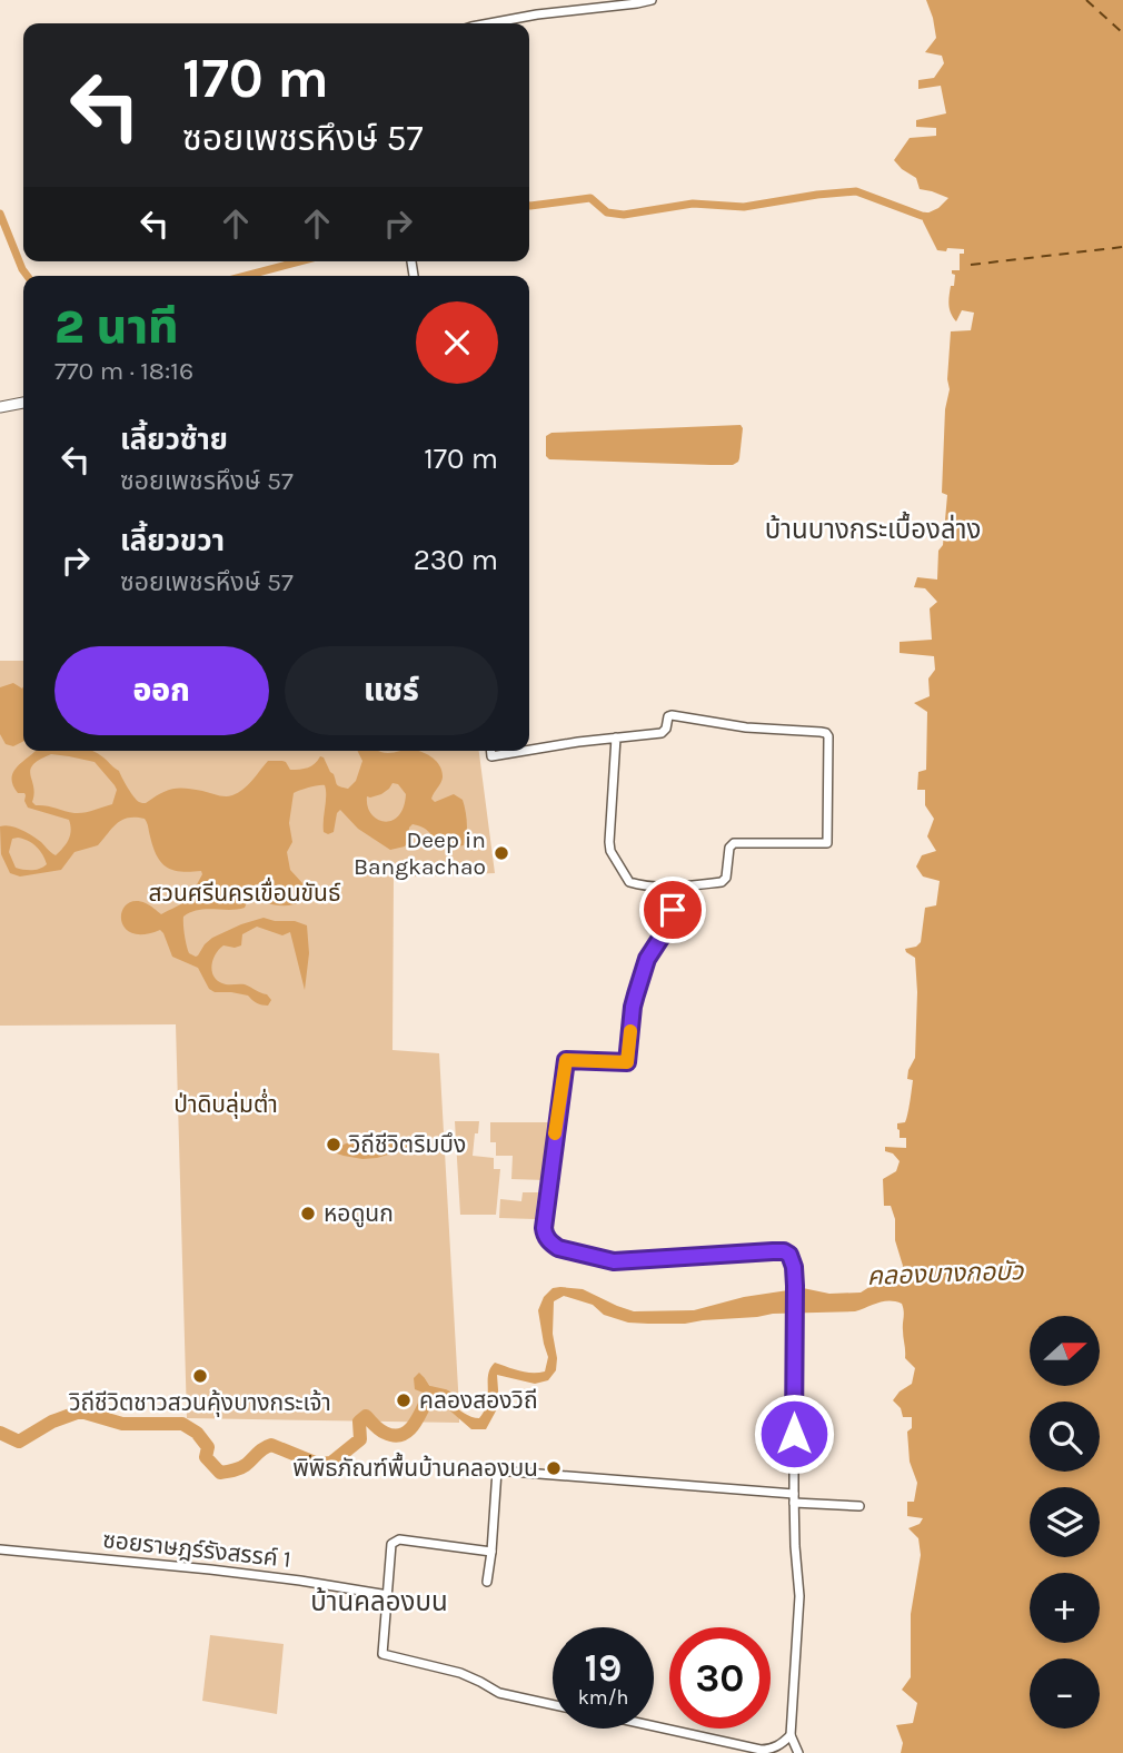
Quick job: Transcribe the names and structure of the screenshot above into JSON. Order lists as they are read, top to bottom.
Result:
{
  "streets": {
    "street": ["ซอยราษฎร์รังสรรค์ 1"]
  },
  "districts": ["บ้านบางกระเบื้องล่าง", "บ้านคลองบน"],
  "water": ["คลองบางกอบัว"],
  "parks": ["สวนศรีนครเขื่อนขันธ์", "ป่าดิบลุ่มต่ำ"],
  "places": [
    "Deep in Bangkachao",
    "วิถีชีวิตริมบึง",
    "หอดูนก",
    "วิถีชีวิตชาวสวนคุ้งบางกระเจ้า",
    "คลองสองวิถี",
    "พิพิธภัณฑ์พื้นบ้านคลองบน"
  ],
  "north": "right",
  "page": {
    "turn": ["170 m", "ซอยเพชรหึงษ์ 57"],
    "heading": ["2 นาที", "770 m · 18:16"],
    "list": [
      {
        "name": "เลี้ยวซ้าย",
        "note": "ซอยเพชรหึงษ์ 57",
        "value": "170 m"
      },
      {
        "name": "เลี้ยวขวา",
        "note": "ซอยเพชรหึงษ์ 57",
        "value": "230 m"
      }
    ],
    "buttons": ["ออก", "แชร์"],
    "map_buttons": ["+", "−"],
    "speed": "19 km/h",
    "limit": "30"
  }
}
